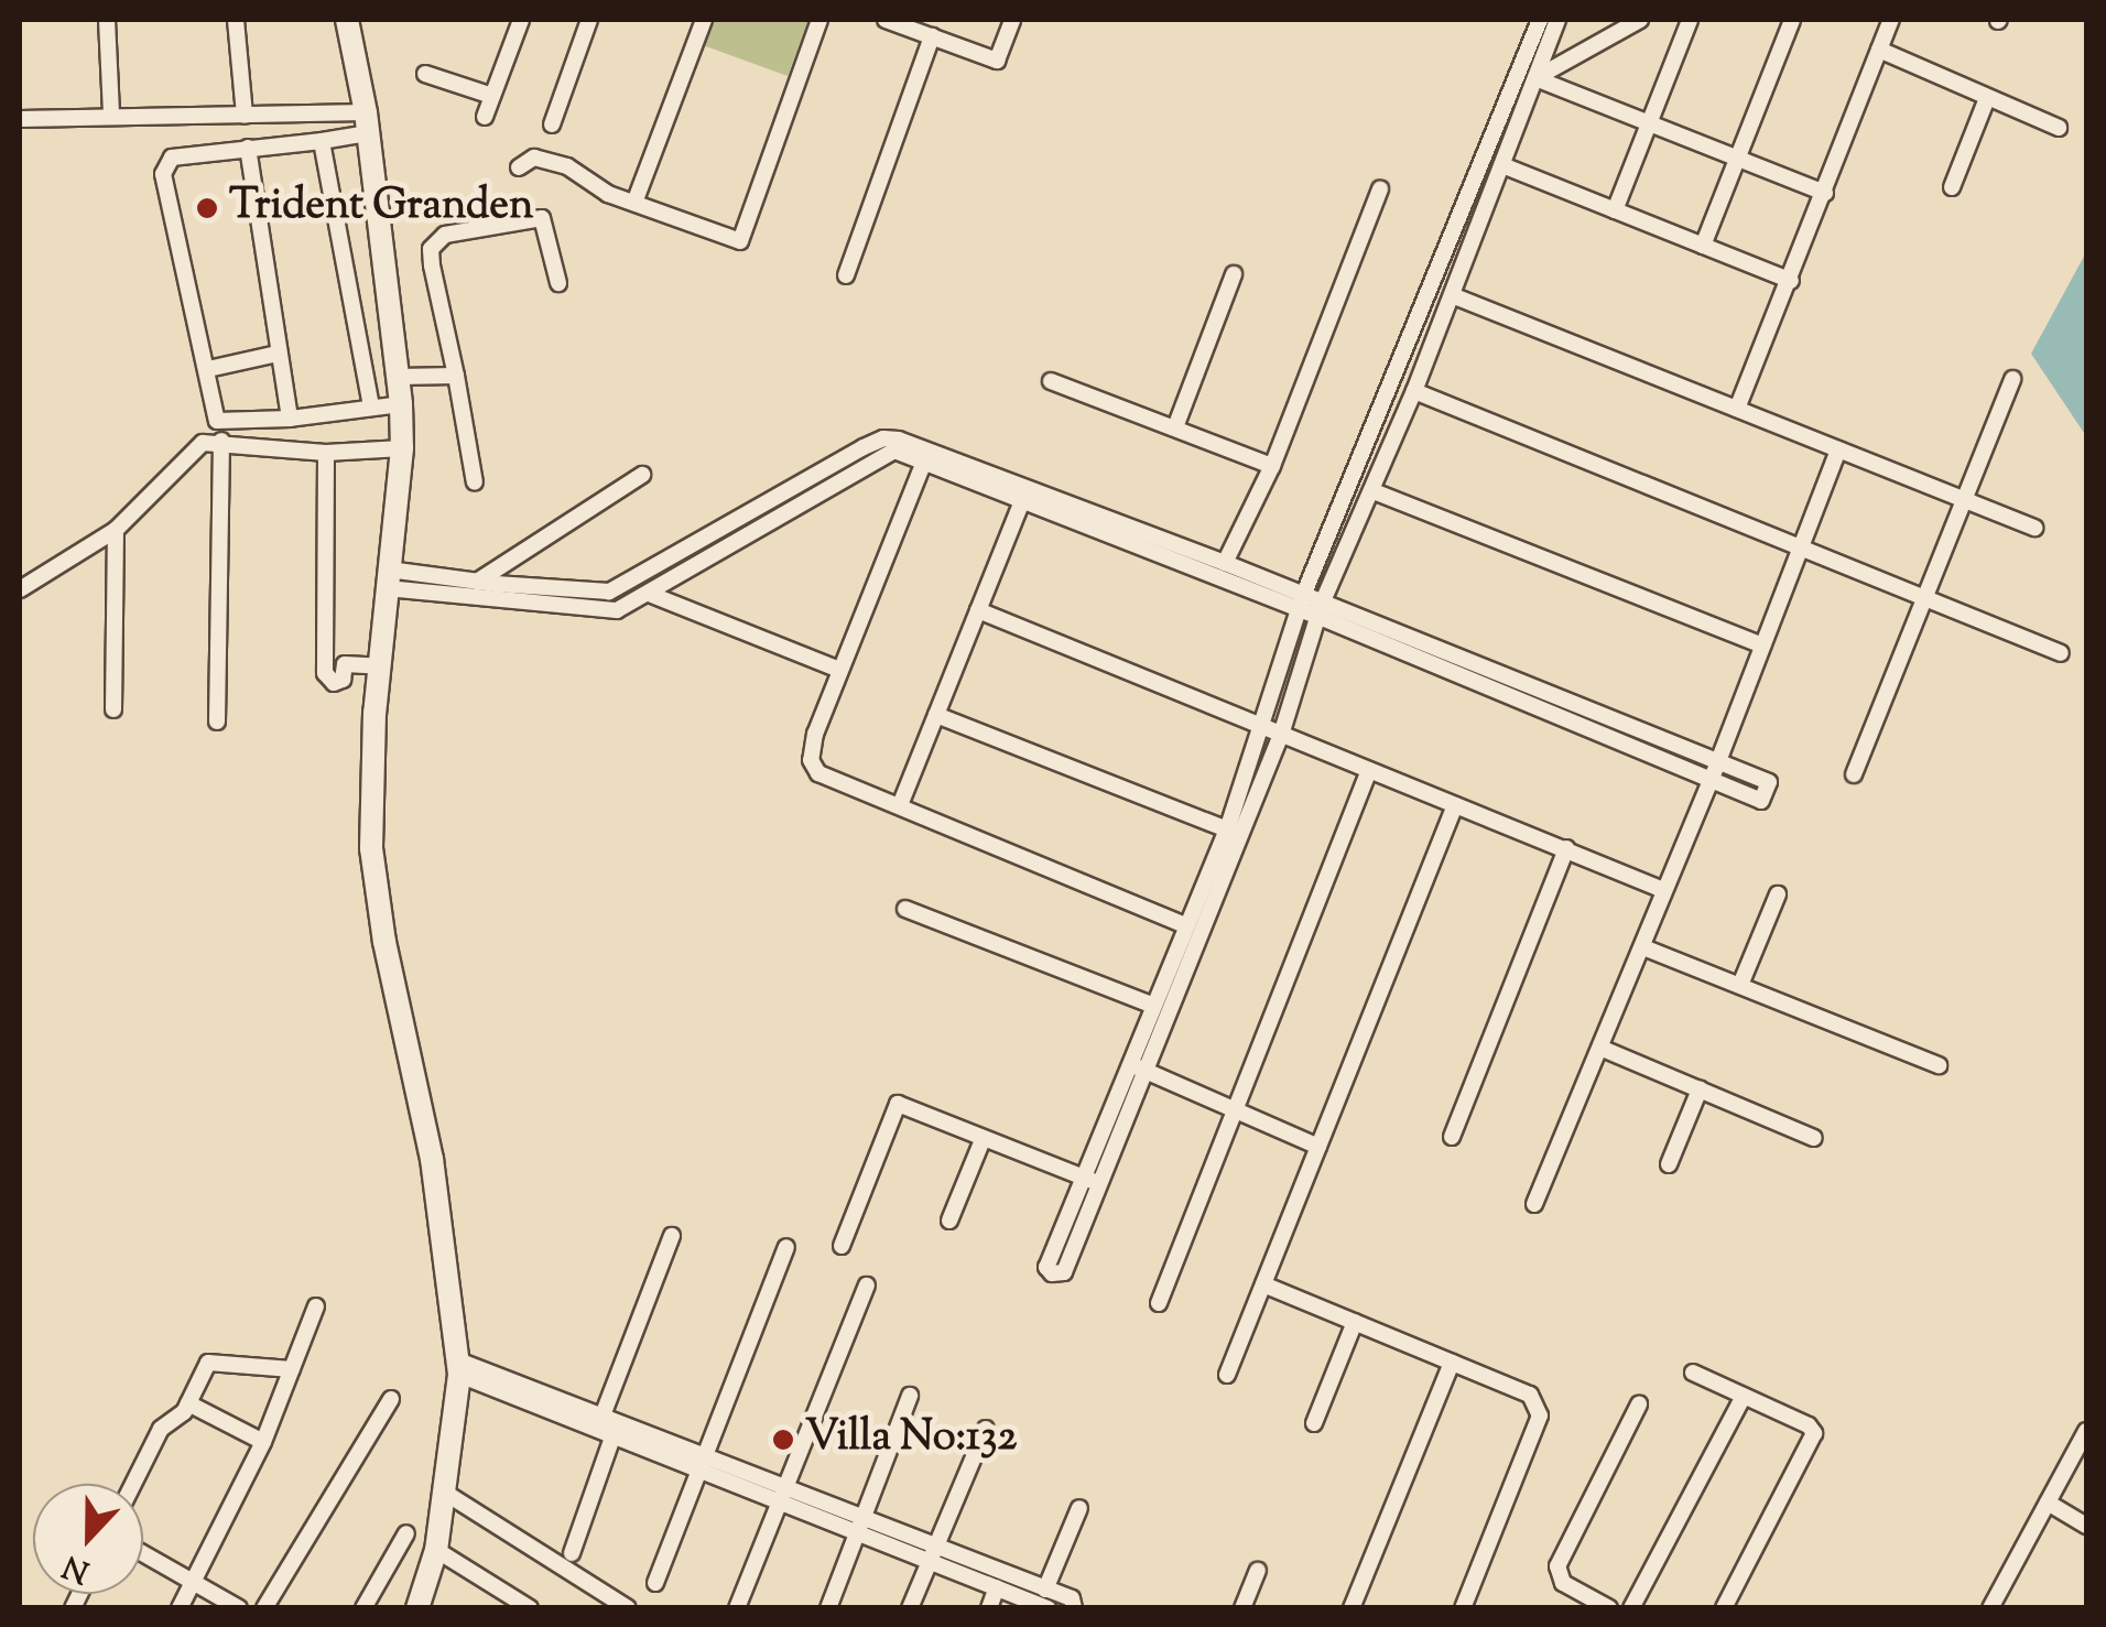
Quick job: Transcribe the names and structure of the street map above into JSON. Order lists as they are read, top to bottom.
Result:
{
  "places": ["Trident Granden", "Villa No:132"],
  "north": "bottom"
}
